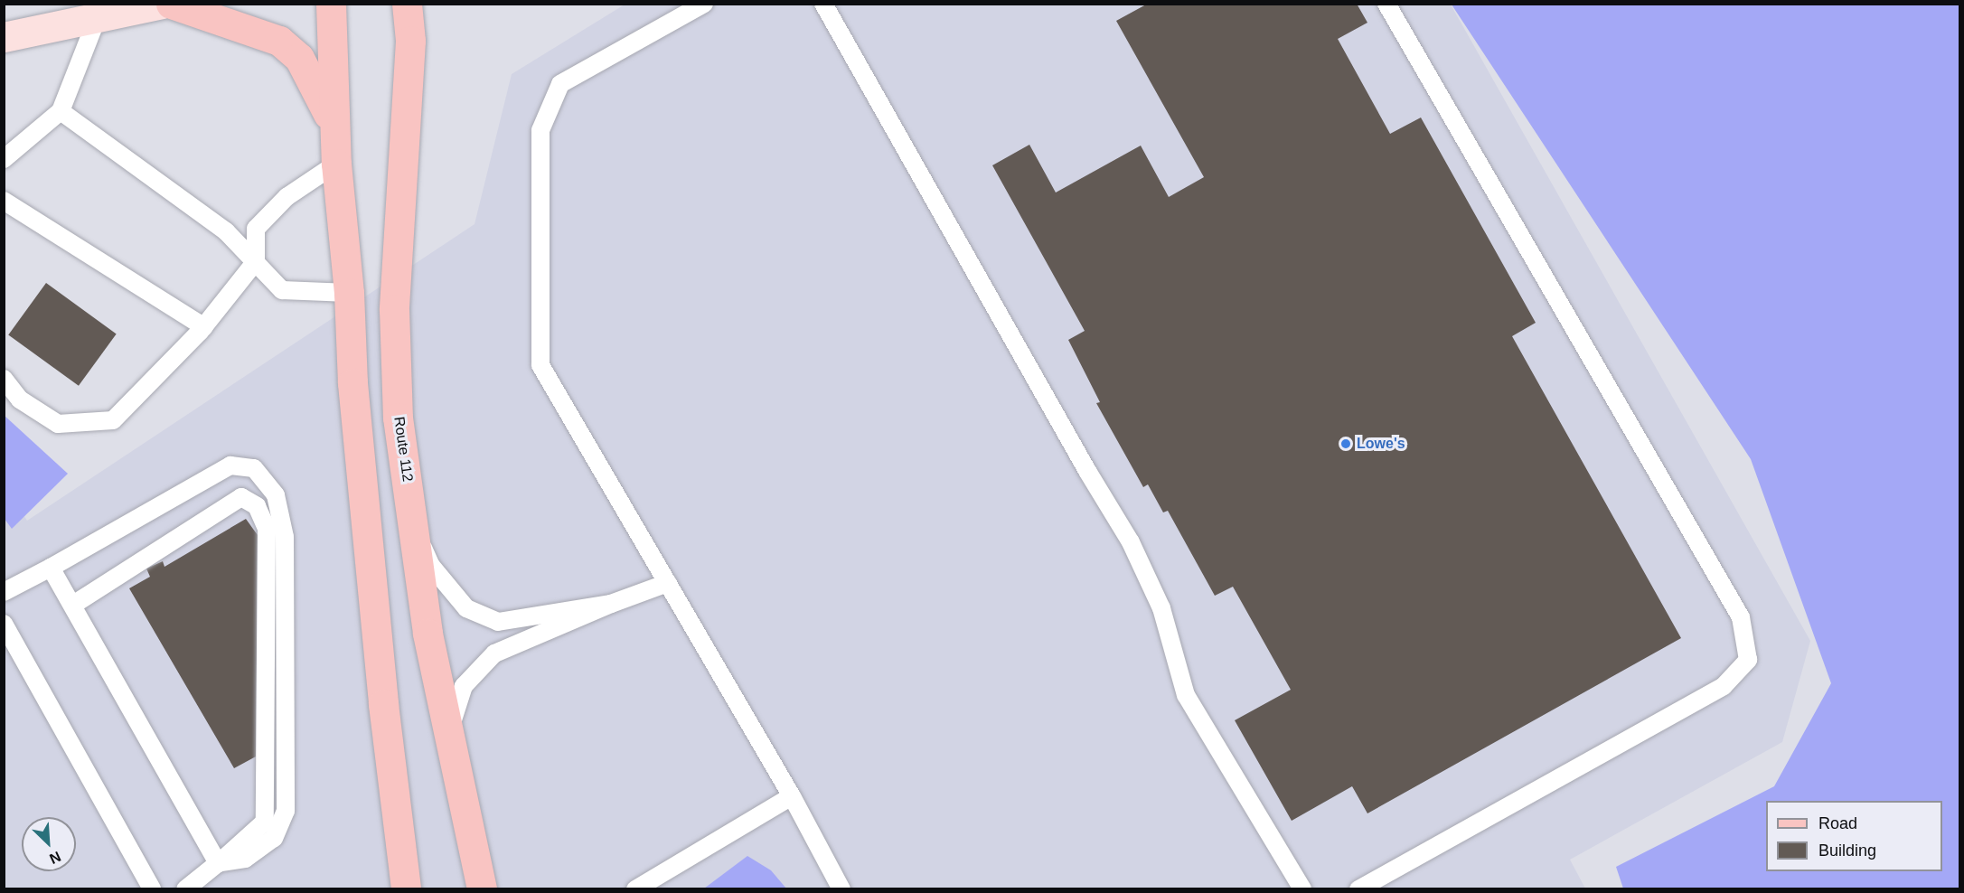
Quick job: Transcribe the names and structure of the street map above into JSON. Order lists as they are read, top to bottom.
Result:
{
  "streets": {
    "main road": ["Route 112"]
  },
  "places": ["Lowe's"],
  "legend": ["Road", "Building"],
  "north": "bottom right"
}
